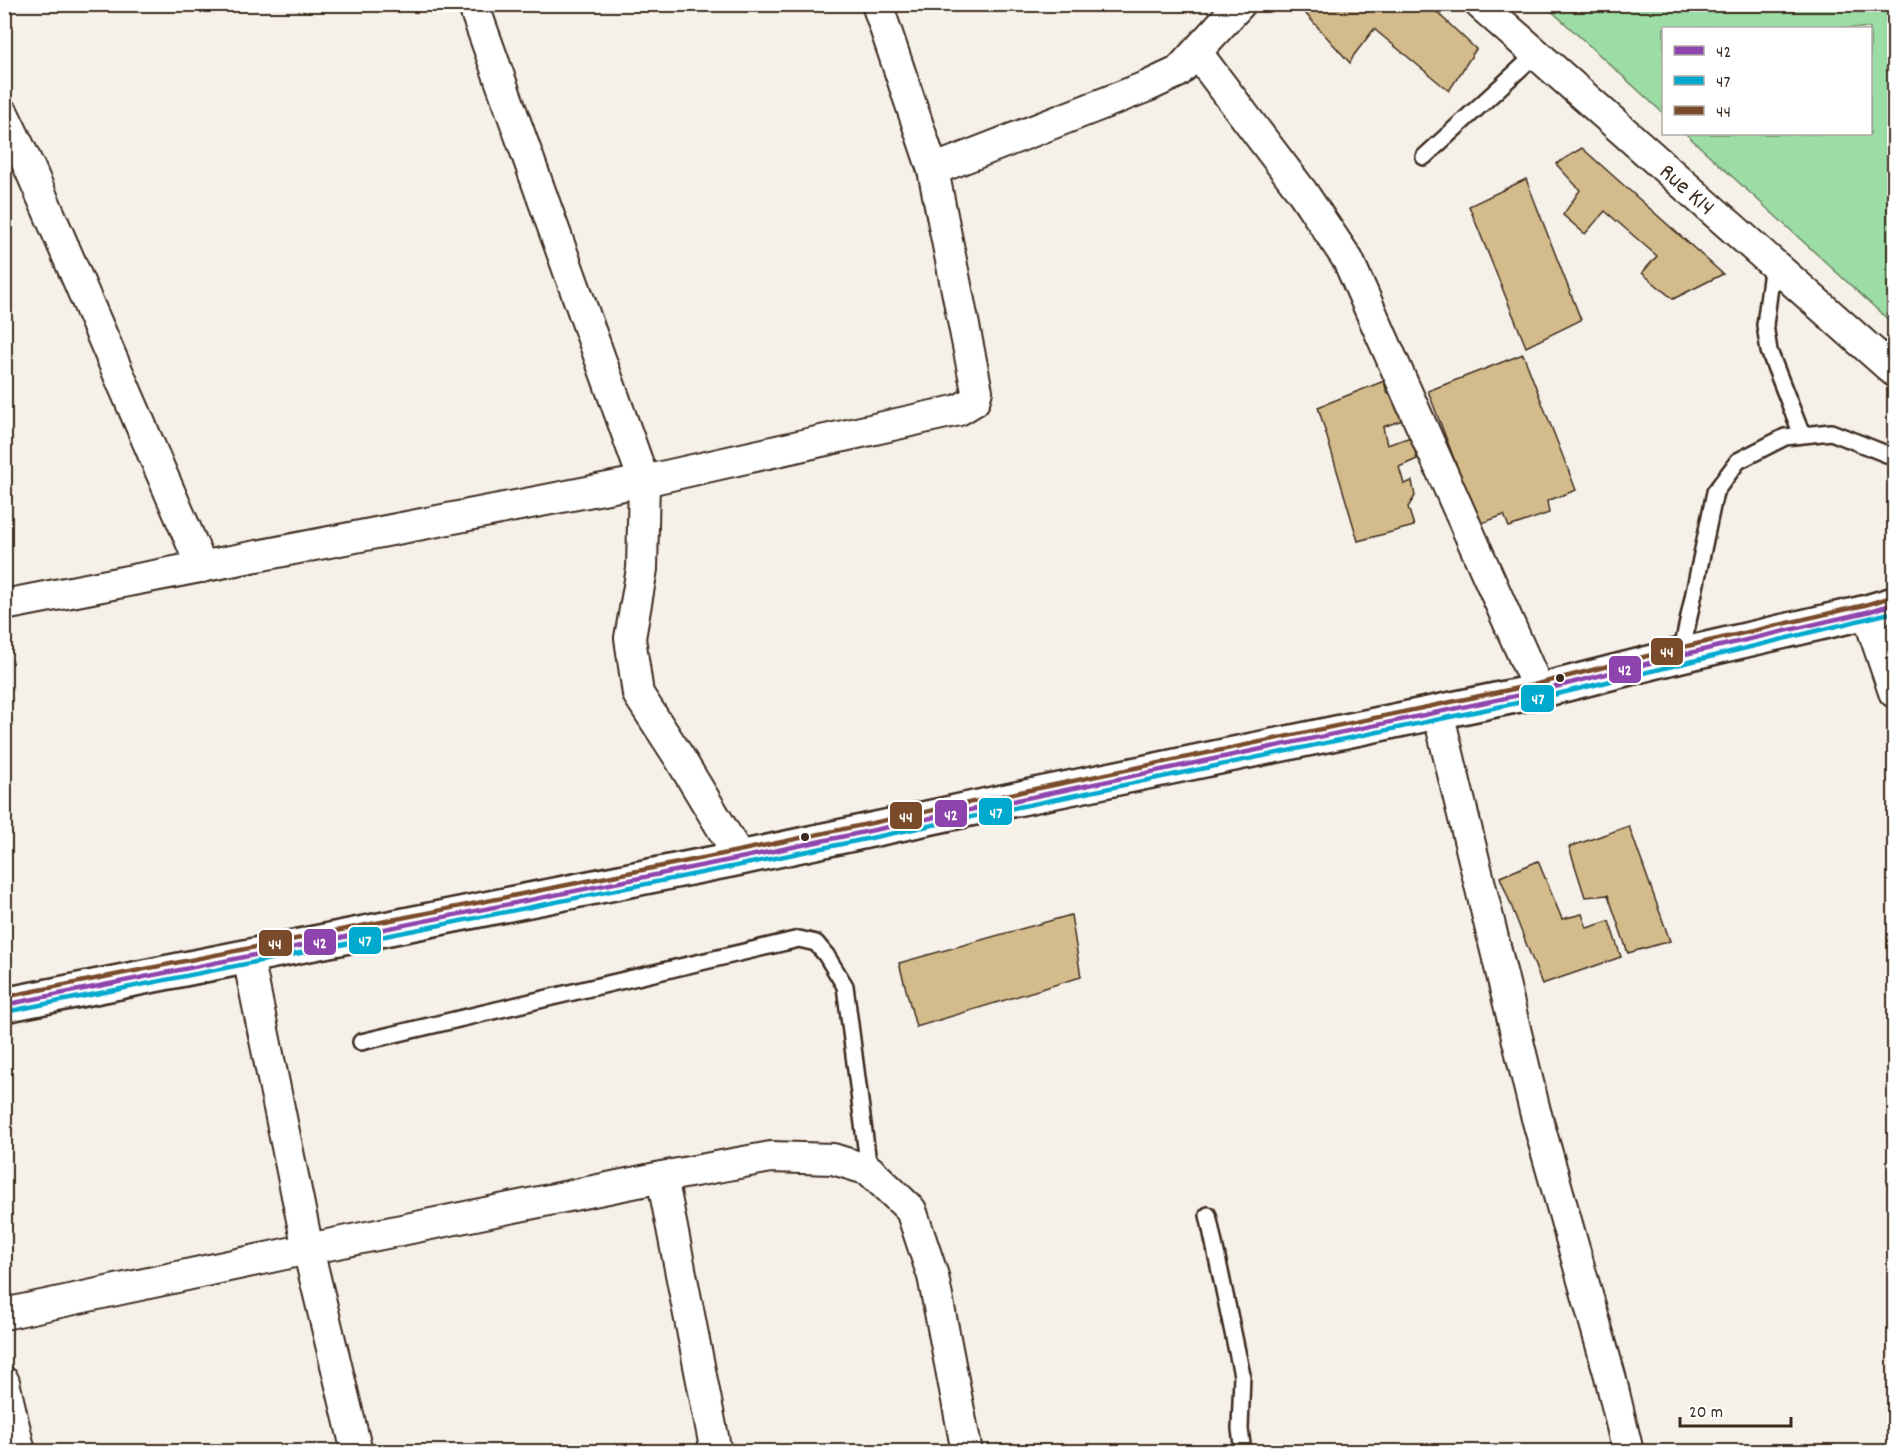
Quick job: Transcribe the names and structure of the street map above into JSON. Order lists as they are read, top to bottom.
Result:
{
  "streets": {
    "street": ["Rue K14"]
  },
  "lines": ["transit line 44", "transit line 42", "transit line 47"],
  "legend": ["42", "47", "44"],
  "scale_bar": "20 m"
}
